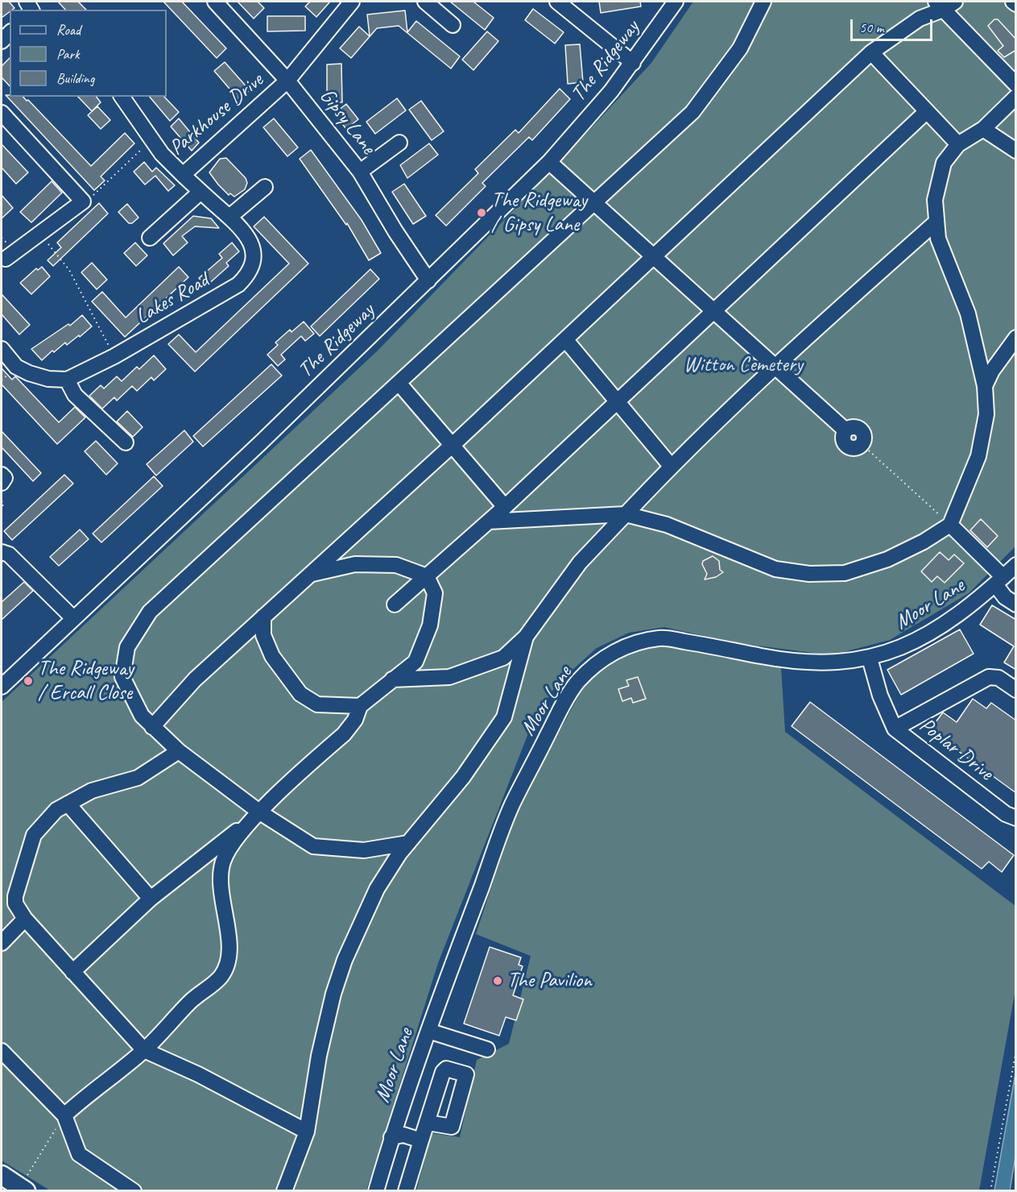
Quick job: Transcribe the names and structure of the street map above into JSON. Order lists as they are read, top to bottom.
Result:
{
  "streets": {
    "street": [
      "The Ridgeway",
      "Parkhouse Drive",
      "Gipsy Lane",
      "Lakes Road",
      "Moor Lane",
      "Poplar Drive"
    ]
  },
  "crossings": [
    ["The Ridgeway", "Gipsy Lane"],
    ["Parkhouse Drive", "Gipsy Lane"],
    ["Parkhouse Drive", "Lakes Road"],
    ["Moor Lane", "Poplar Drive"]
  ],
  "parks": ["Witton Cemetery"],
  "places": ["The Ridgeway / Gipsy Lane", "The Ridgeway / Ercall Close", "The Pavilion"],
  "legend": ["Road", "Park", "Building"],
  "scale_bar": "50 m"
}
